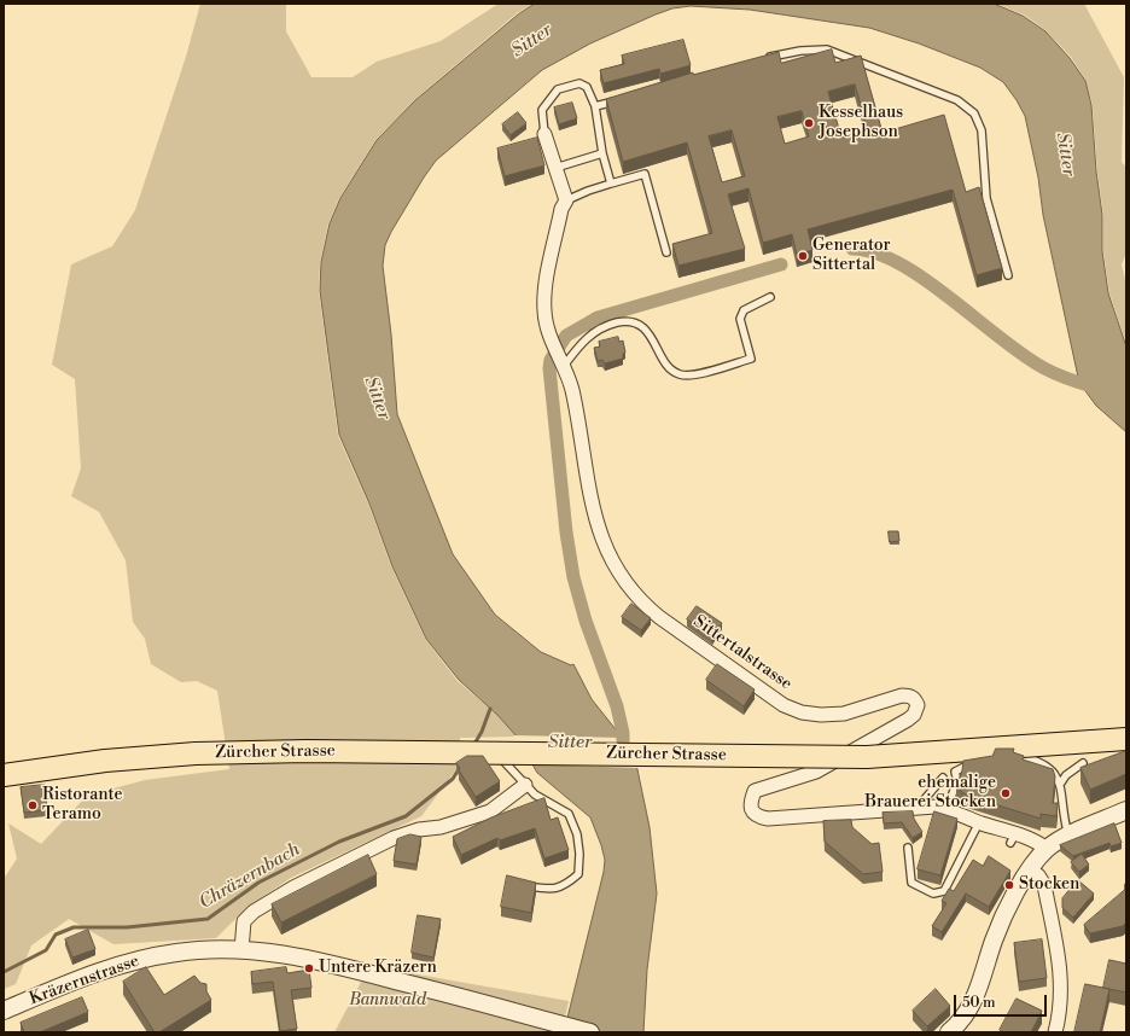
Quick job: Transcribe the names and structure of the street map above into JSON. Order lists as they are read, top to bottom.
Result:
{
  "streets": {
    "main road": ["Zürcher Strasse"],
    "street": ["Sittertalstrasse", "Kräzernstrasse"]
  },
  "water": ["Sitter", "Chräzernbach"],
  "parks": ["Bannwald"],
  "places": [
    "Kesselhaus Josephson",
    "Generator Sittertal",
    "ehemalige Brauerei Stocken",
    "Ristorante Teramo",
    "Stocken",
    "Untere Kräzern"
  ],
  "scale_bar": "50 m"
}
